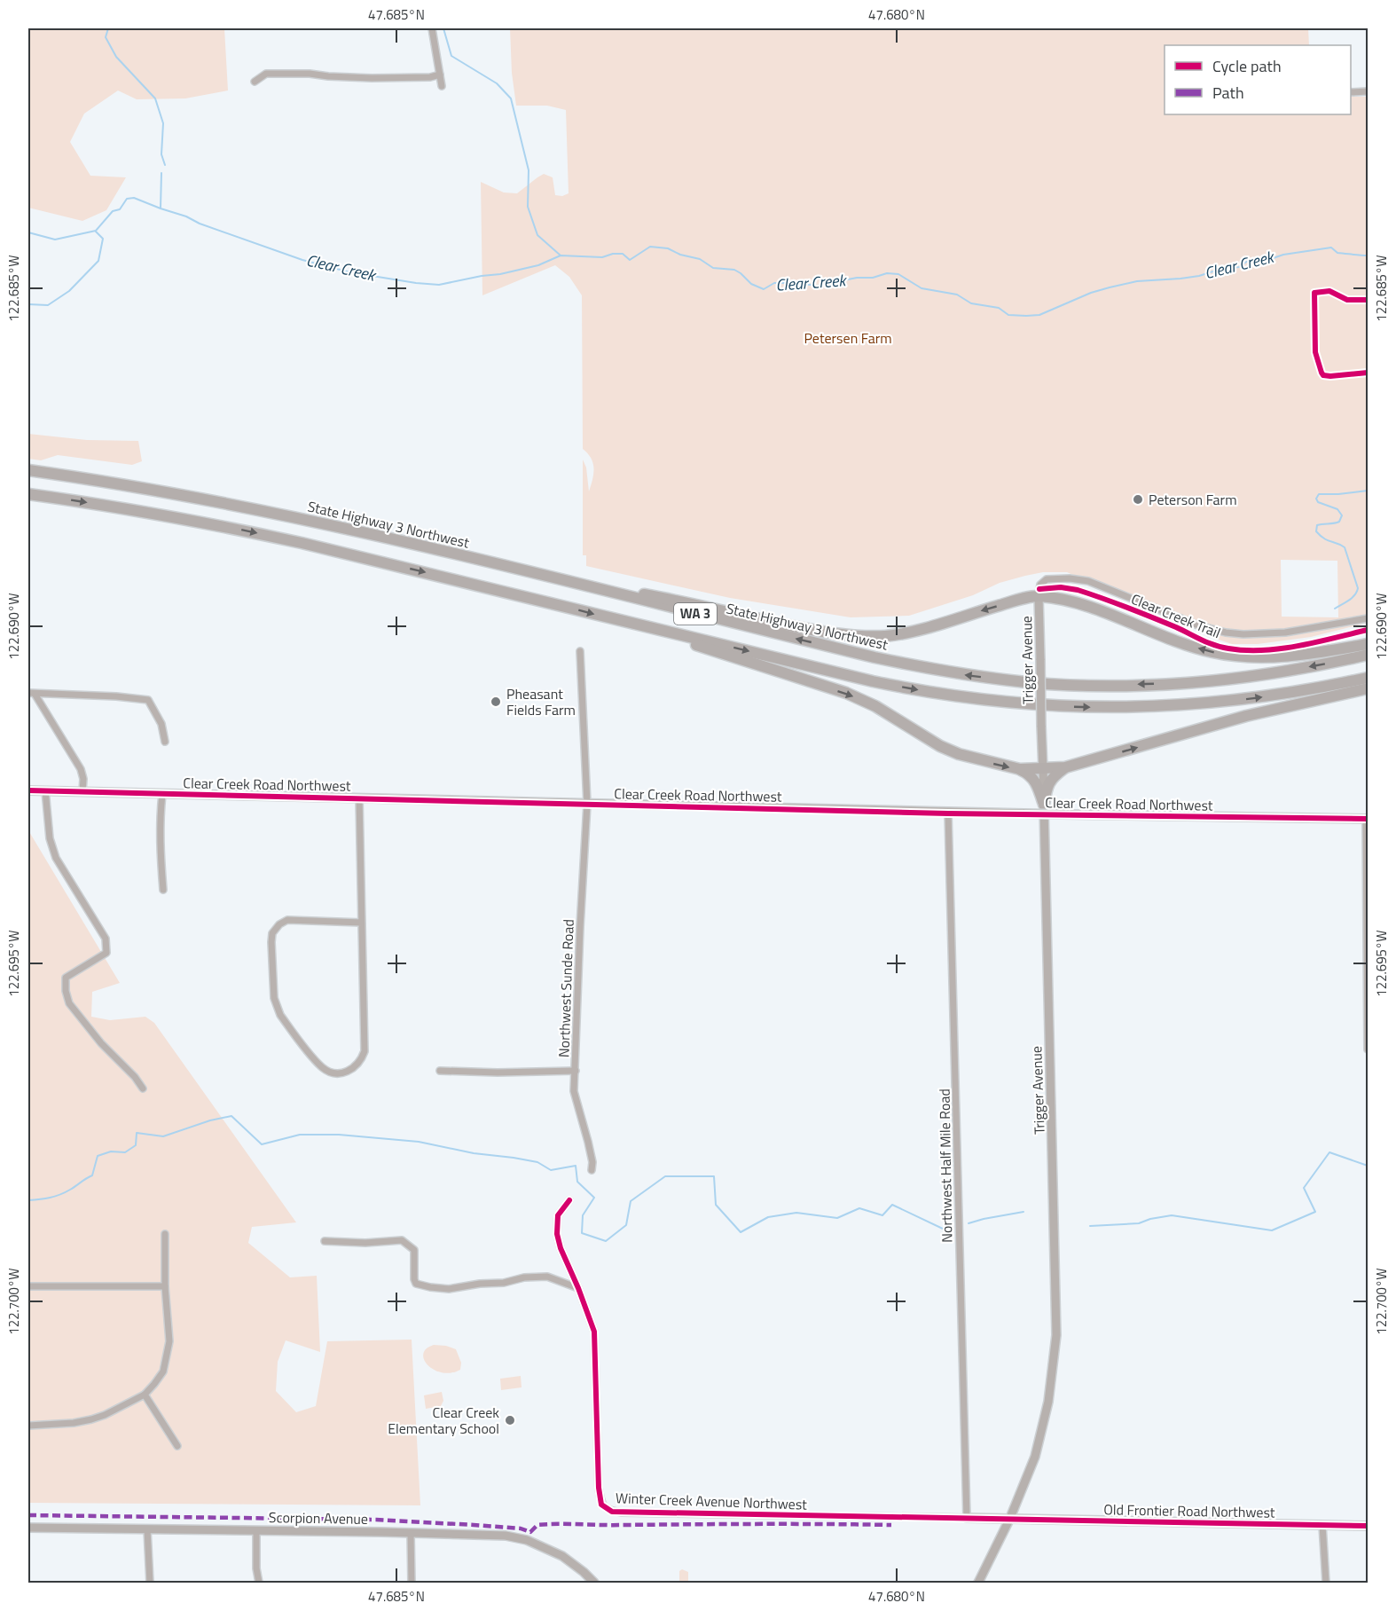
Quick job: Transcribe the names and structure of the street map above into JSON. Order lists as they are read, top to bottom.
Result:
{
  "streets": {
    "highway": ["State Highway 3 Northwest", "WA 3"],
    "main road": [
      "Trigger Avenue",
      "Clear Creek Road Northwest",
      "Winter Creek Avenue Northwest",
      "Old Frontier Road Northwest",
      "Scorpion Avenue"
    ],
    "street": ["Northwest Sunde Road", "Northwest Half Mile Road"],
    "cycle path": ["Clear Creek Trail"]
  },
  "crossings": [
    ["Trigger Avenue", "Winter Creek Avenue Northwest"],
    ["Trigger Avenue", "Old Frontier Road Northwest"],
    ["Clear Creek Road Northwest", "Northwest Sunde Road"],
    ["Clear Creek Road Northwest", "Northwest Half Mile Road"],
    ["Northwest Half Mile Road", "Winter Creek Avenue Northwest"],
    ["Winter Creek Avenue Northwest", "Old Frontier Road Northwest"]
  ],
  "water": ["Clear Creek"],
  "parks": ["Petersen Farm"],
  "places": ["Peterson Farm", "Pheasant Fields Farm", "Clear Creek Elementary School"],
  "legend": ["Cycle path", "Path"],
  "coordinates": [
    "47.685°N",
    "47.680°N",
    "122.685°W",
    "122.690°W",
    "122.695°W",
    "122.700°W"
  ]
}
